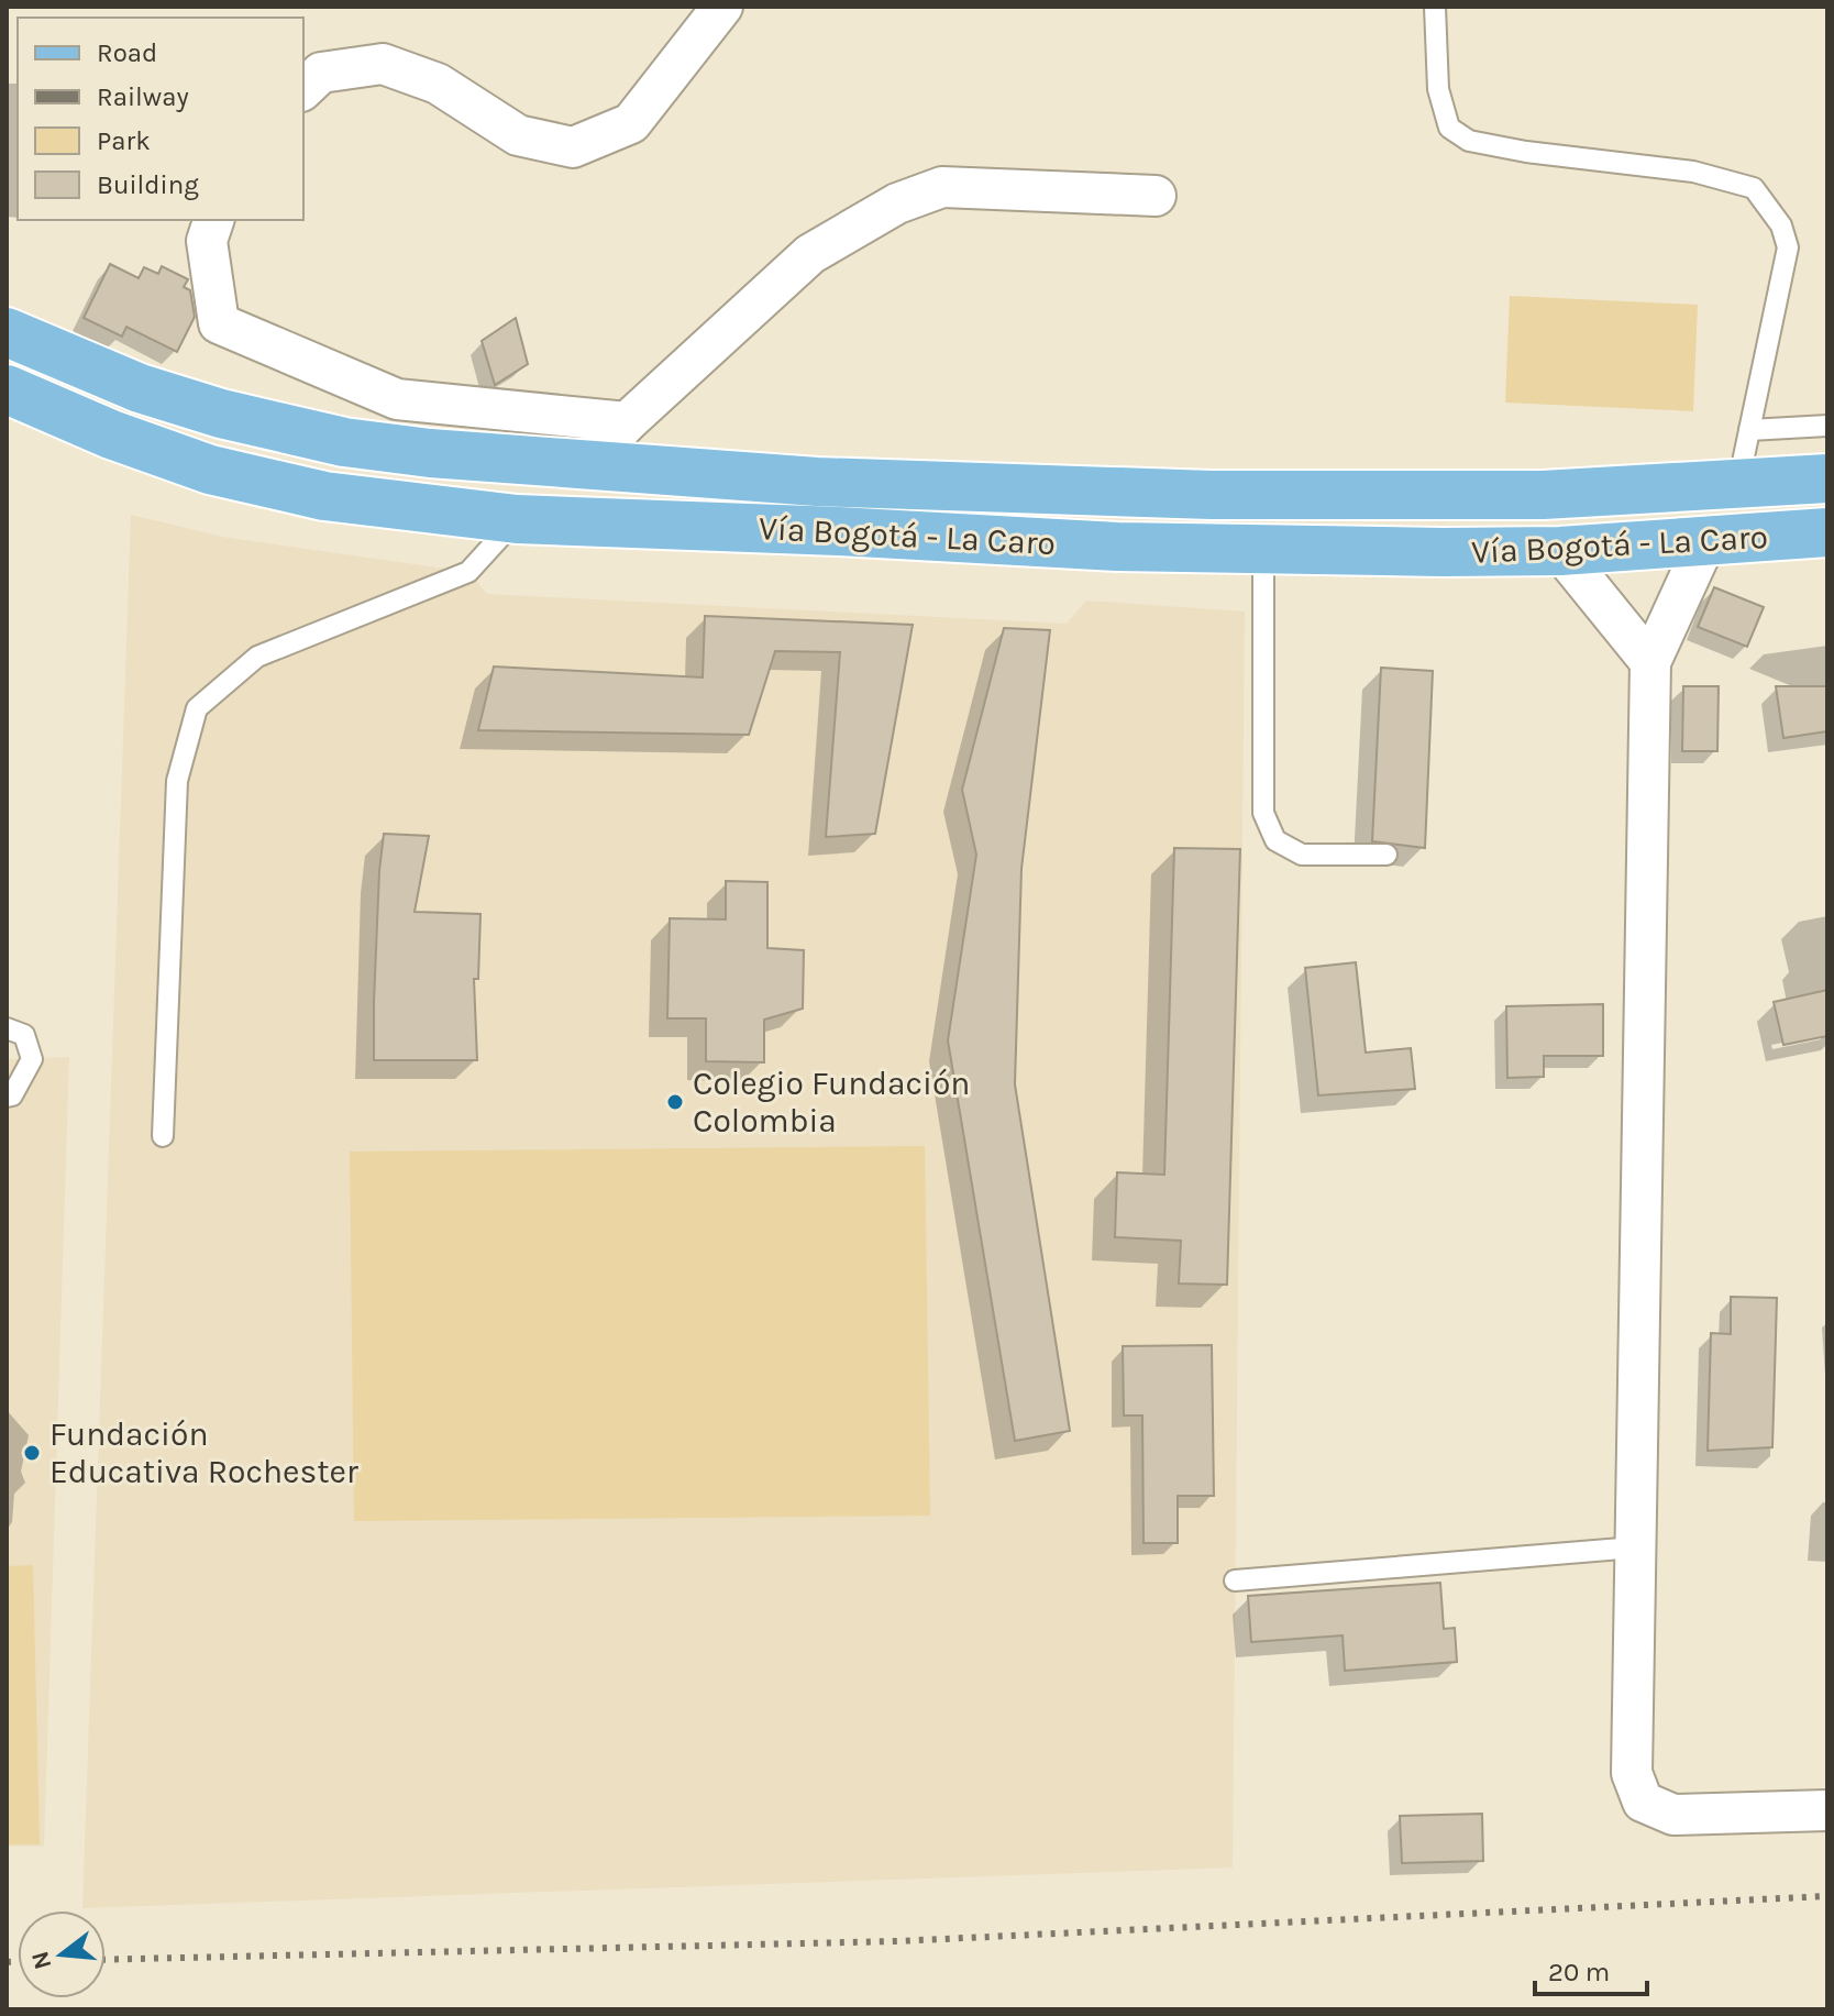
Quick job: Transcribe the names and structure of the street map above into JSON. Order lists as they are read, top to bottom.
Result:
{
  "streets": {
    "main road": ["Vía Bogotá - La Caro"]
  },
  "places": ["Colegio Fundación Colombia", "Fundación Educativa Rochester"],
  "legend": [
    "Road",
    "Railway",
    "Park",
    "Building"
  ],
  "scale_bar": "20 m",
  "north": "left"
}
